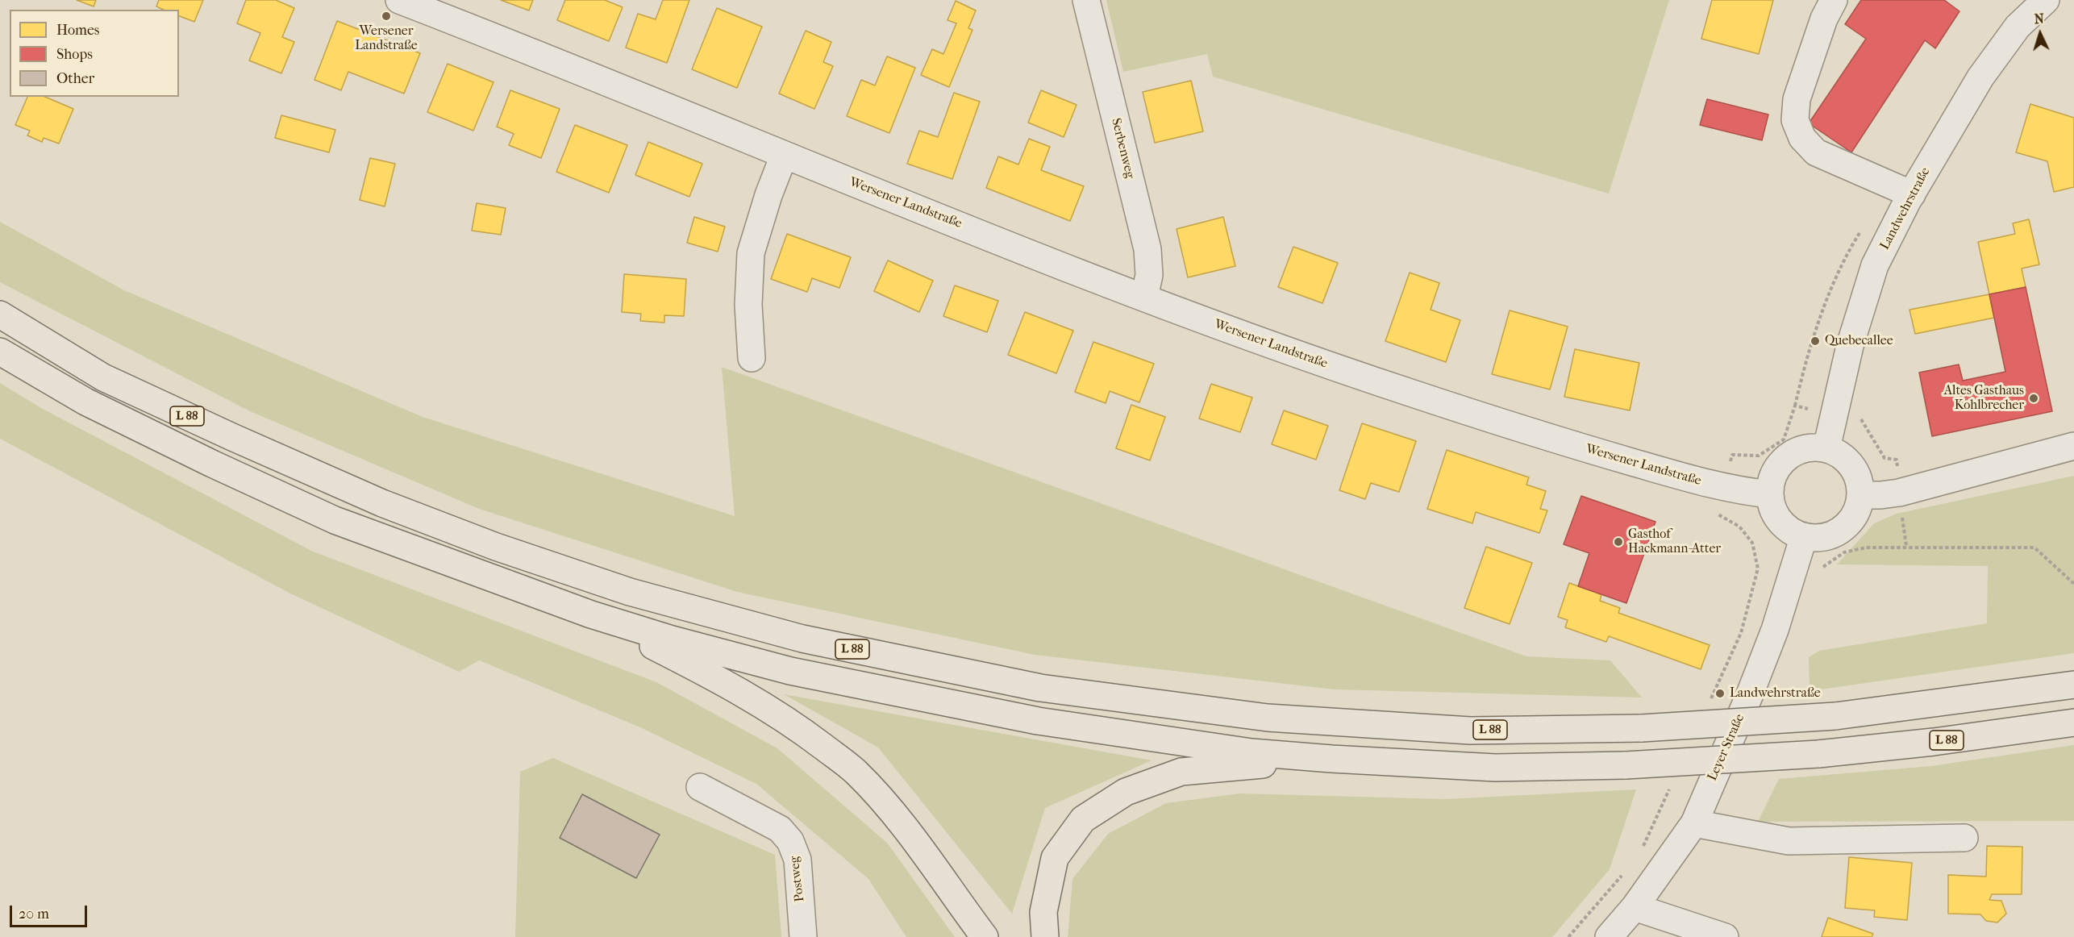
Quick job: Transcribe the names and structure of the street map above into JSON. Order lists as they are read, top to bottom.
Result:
{
  "streets": {
    "highway": ["L 88"],
    "street": [
      "Serbenweg",
      "Wersener Landstraße",
      "Landwehrstraße",
      "Leyer Straße",
      "Postweg"
    ]
  },
  "crossings": [
    ["Serbenweg", "Wersener Landstraße"],
    ["Wersener Landstraße", "Landwehrstraße"],
    ["Wersener Landstraße", "Leyer Straße"],
    ["Landwehrstraße", "Leyer Straße"]
  ],
  "places": [
    "Wersener Landstraße",
    "Quebecallee",
    "Altes Gasthaus Kohlbrecher",
    "Gasthof Hackmann-Atter",
    "Landwehrstraße"
  ],
  "legend": ["Homes", "Shops", "Other"],
  "scale_bar": "20 m",
  "north": "top"
}
